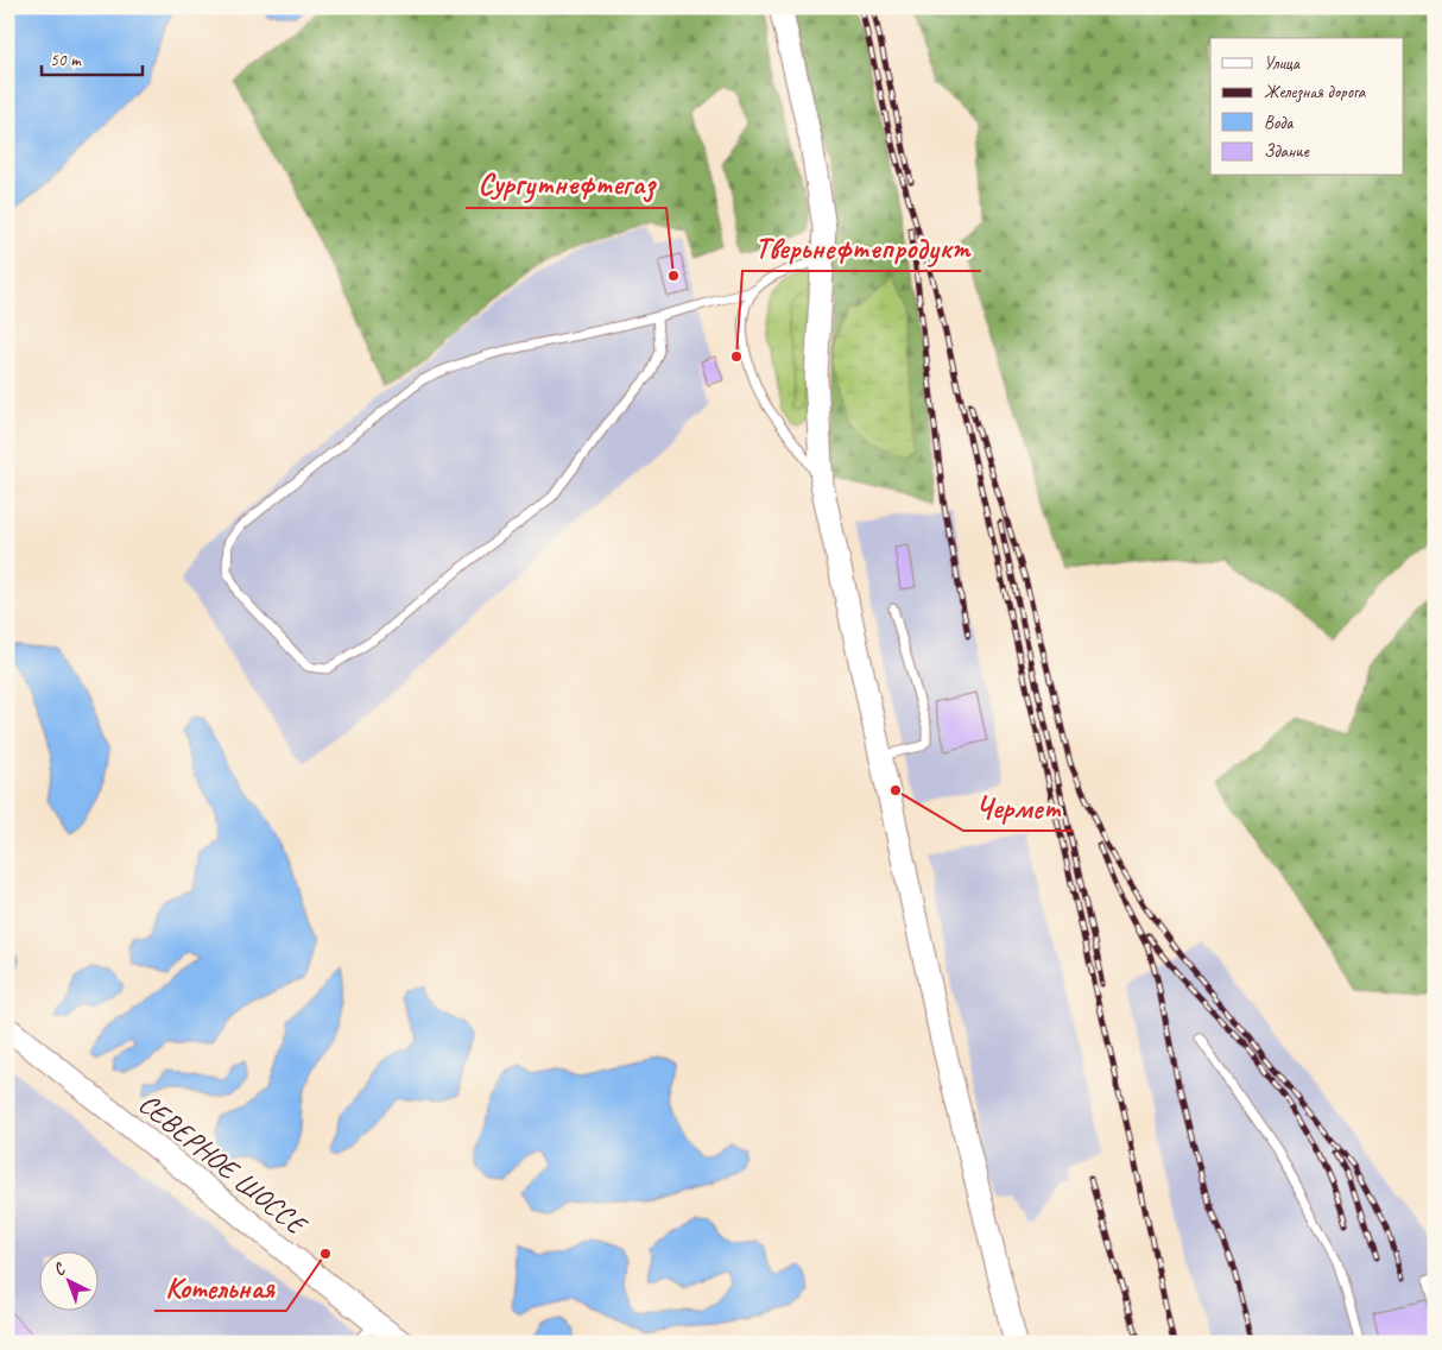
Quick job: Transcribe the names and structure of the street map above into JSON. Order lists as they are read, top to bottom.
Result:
{
  "streets": {
    "street": ["СЕВЕРНОЕ ШОССЕ"]
  },
  "places": [
    "Сургутнефтегаз",
    "Тверьнефтепродукт",
    "Чермет",
    "Котельная"
  ],
  "legend": [
    "Улица",
    "Железная дорога",
    "Вода",
    "Здание"
  ],
  "scale_bar": "50 m",
  "north": "top left"
}
